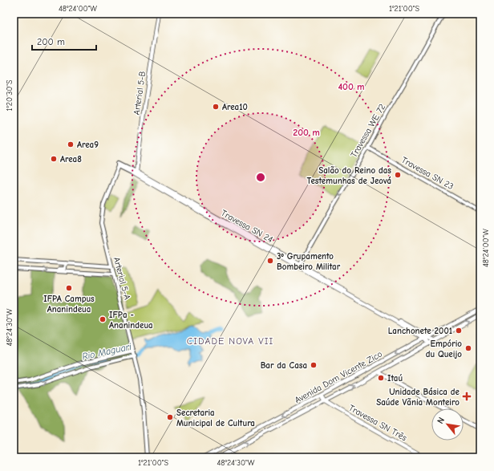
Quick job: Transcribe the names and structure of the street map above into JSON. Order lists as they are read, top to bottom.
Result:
{
  "streets": {
    "main road": [
      "Arterial 5-B",
      "Travessa WE 72",
      "Travessa SN 23",
      "Travessa SN 24",
      "Arterial 5-A",
      "Avenida Dom Vicente Zico",
      "Travessa SN Três"
    ]
  },
  "crossings": [
    ["Arterial 5-B", "Travessa SN 24"],
    ["Travessa WE 72", "Travessa SN 23"],
    ["Travessa WE 72", "Travessa SN 24"],
    ["Travessa SN 24", "Arterial 5-A"],
    ["Travessa SN 24", "Avenida Dom Vicente Zico"],
    ["Avenida Dom Vicente Zico", "Travessa SN Três"]
  ],
  "one_way": ["Travessa WE 72"],
  "districts": ["CIDADE NOVA VII"],
  "water": ["Rio Maguari"],
  "places": {
    "other": [
      "Area10",
      "Area9",
      "Area8",
      "Salão do Reino das Testemunhas de Jeová",
      "3º Grupamento Bombeiro Militar",
      "IFPA Campus Ananindeua",
      "IFPa - Ananindeua",
      "Lanchonete 2001",
      "Empório du Queijo",
      "Bar da Casa",
      "Itaú",
      "Secretaria Municipal de Cultura"
    ],
    "health": ["Unidade Básica de Saúde Vãnia Monteiro"]
  },
  "scale_bar": "200 m",
  "north": "top left",
  "coordinates": [
    "48°24'00\"W",
    "1°21'00\"S",
    "1°20'30\"S",
    "48°24'30\"W"
  ],
  "rings": ["400 m", "200 m"]
}
